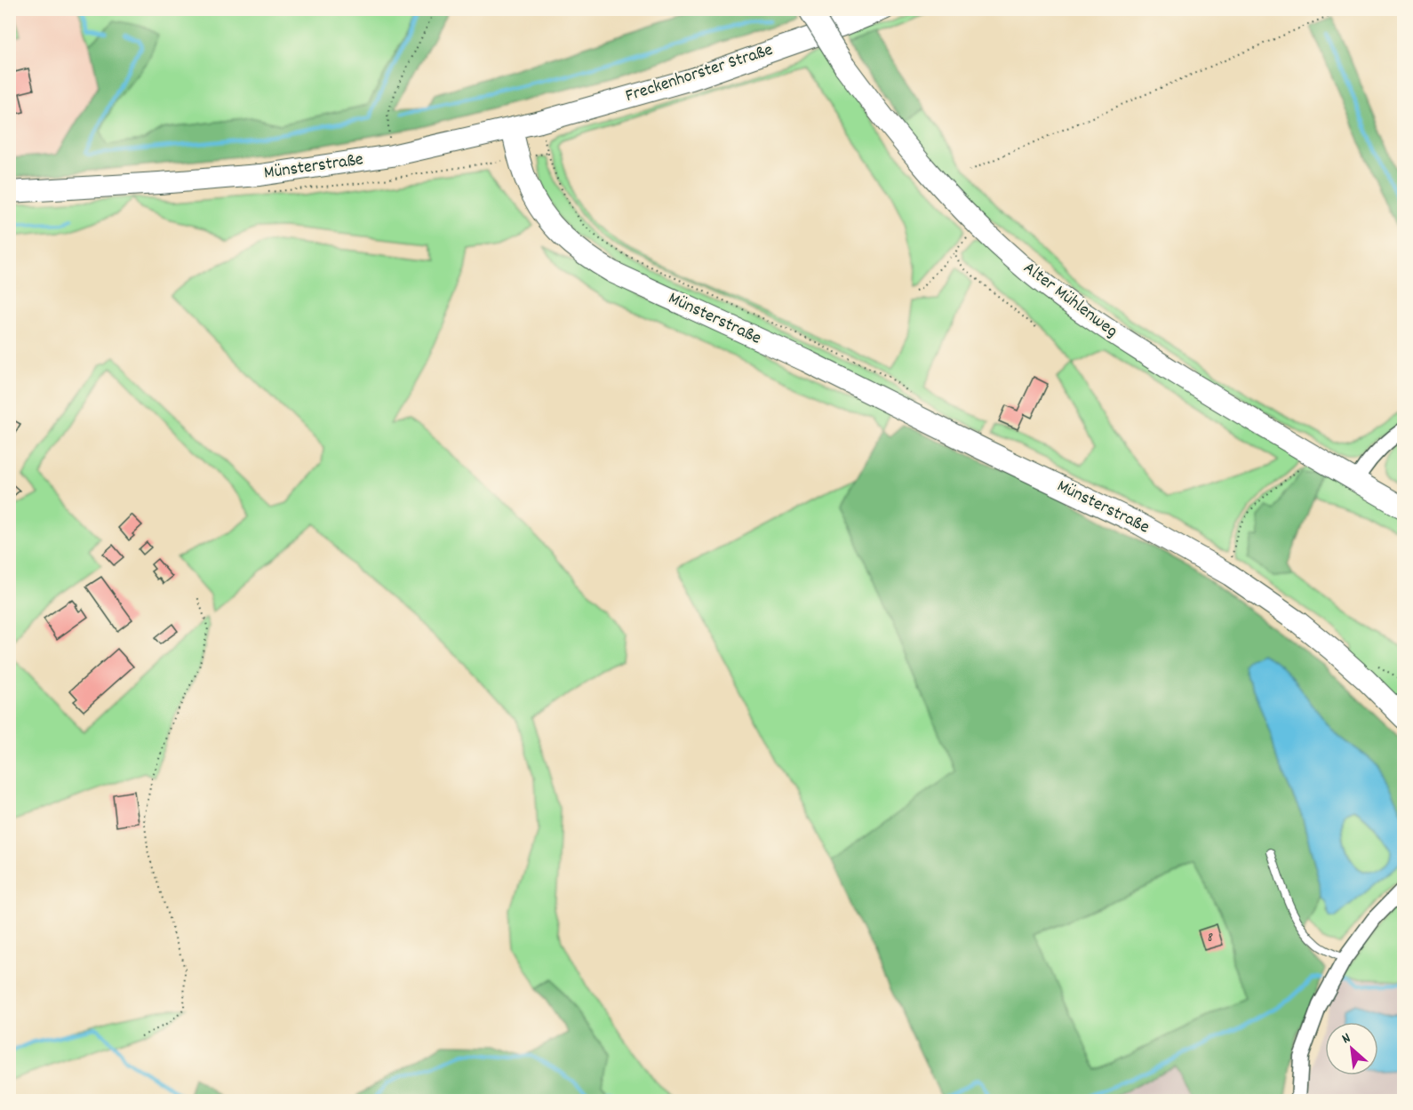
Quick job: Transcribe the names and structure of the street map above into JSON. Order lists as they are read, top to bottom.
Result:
{
  "streets": {
    "main road": ["Freckenhorster Straße", "Münsterstraße", "Alter Mühlenweg"]
  },
  "crossings": [
    ["Freckenhorster Straße", "Münsterstraße"]
  ],
  "house_numbers": ["8"],
  "north": "top left"
}
